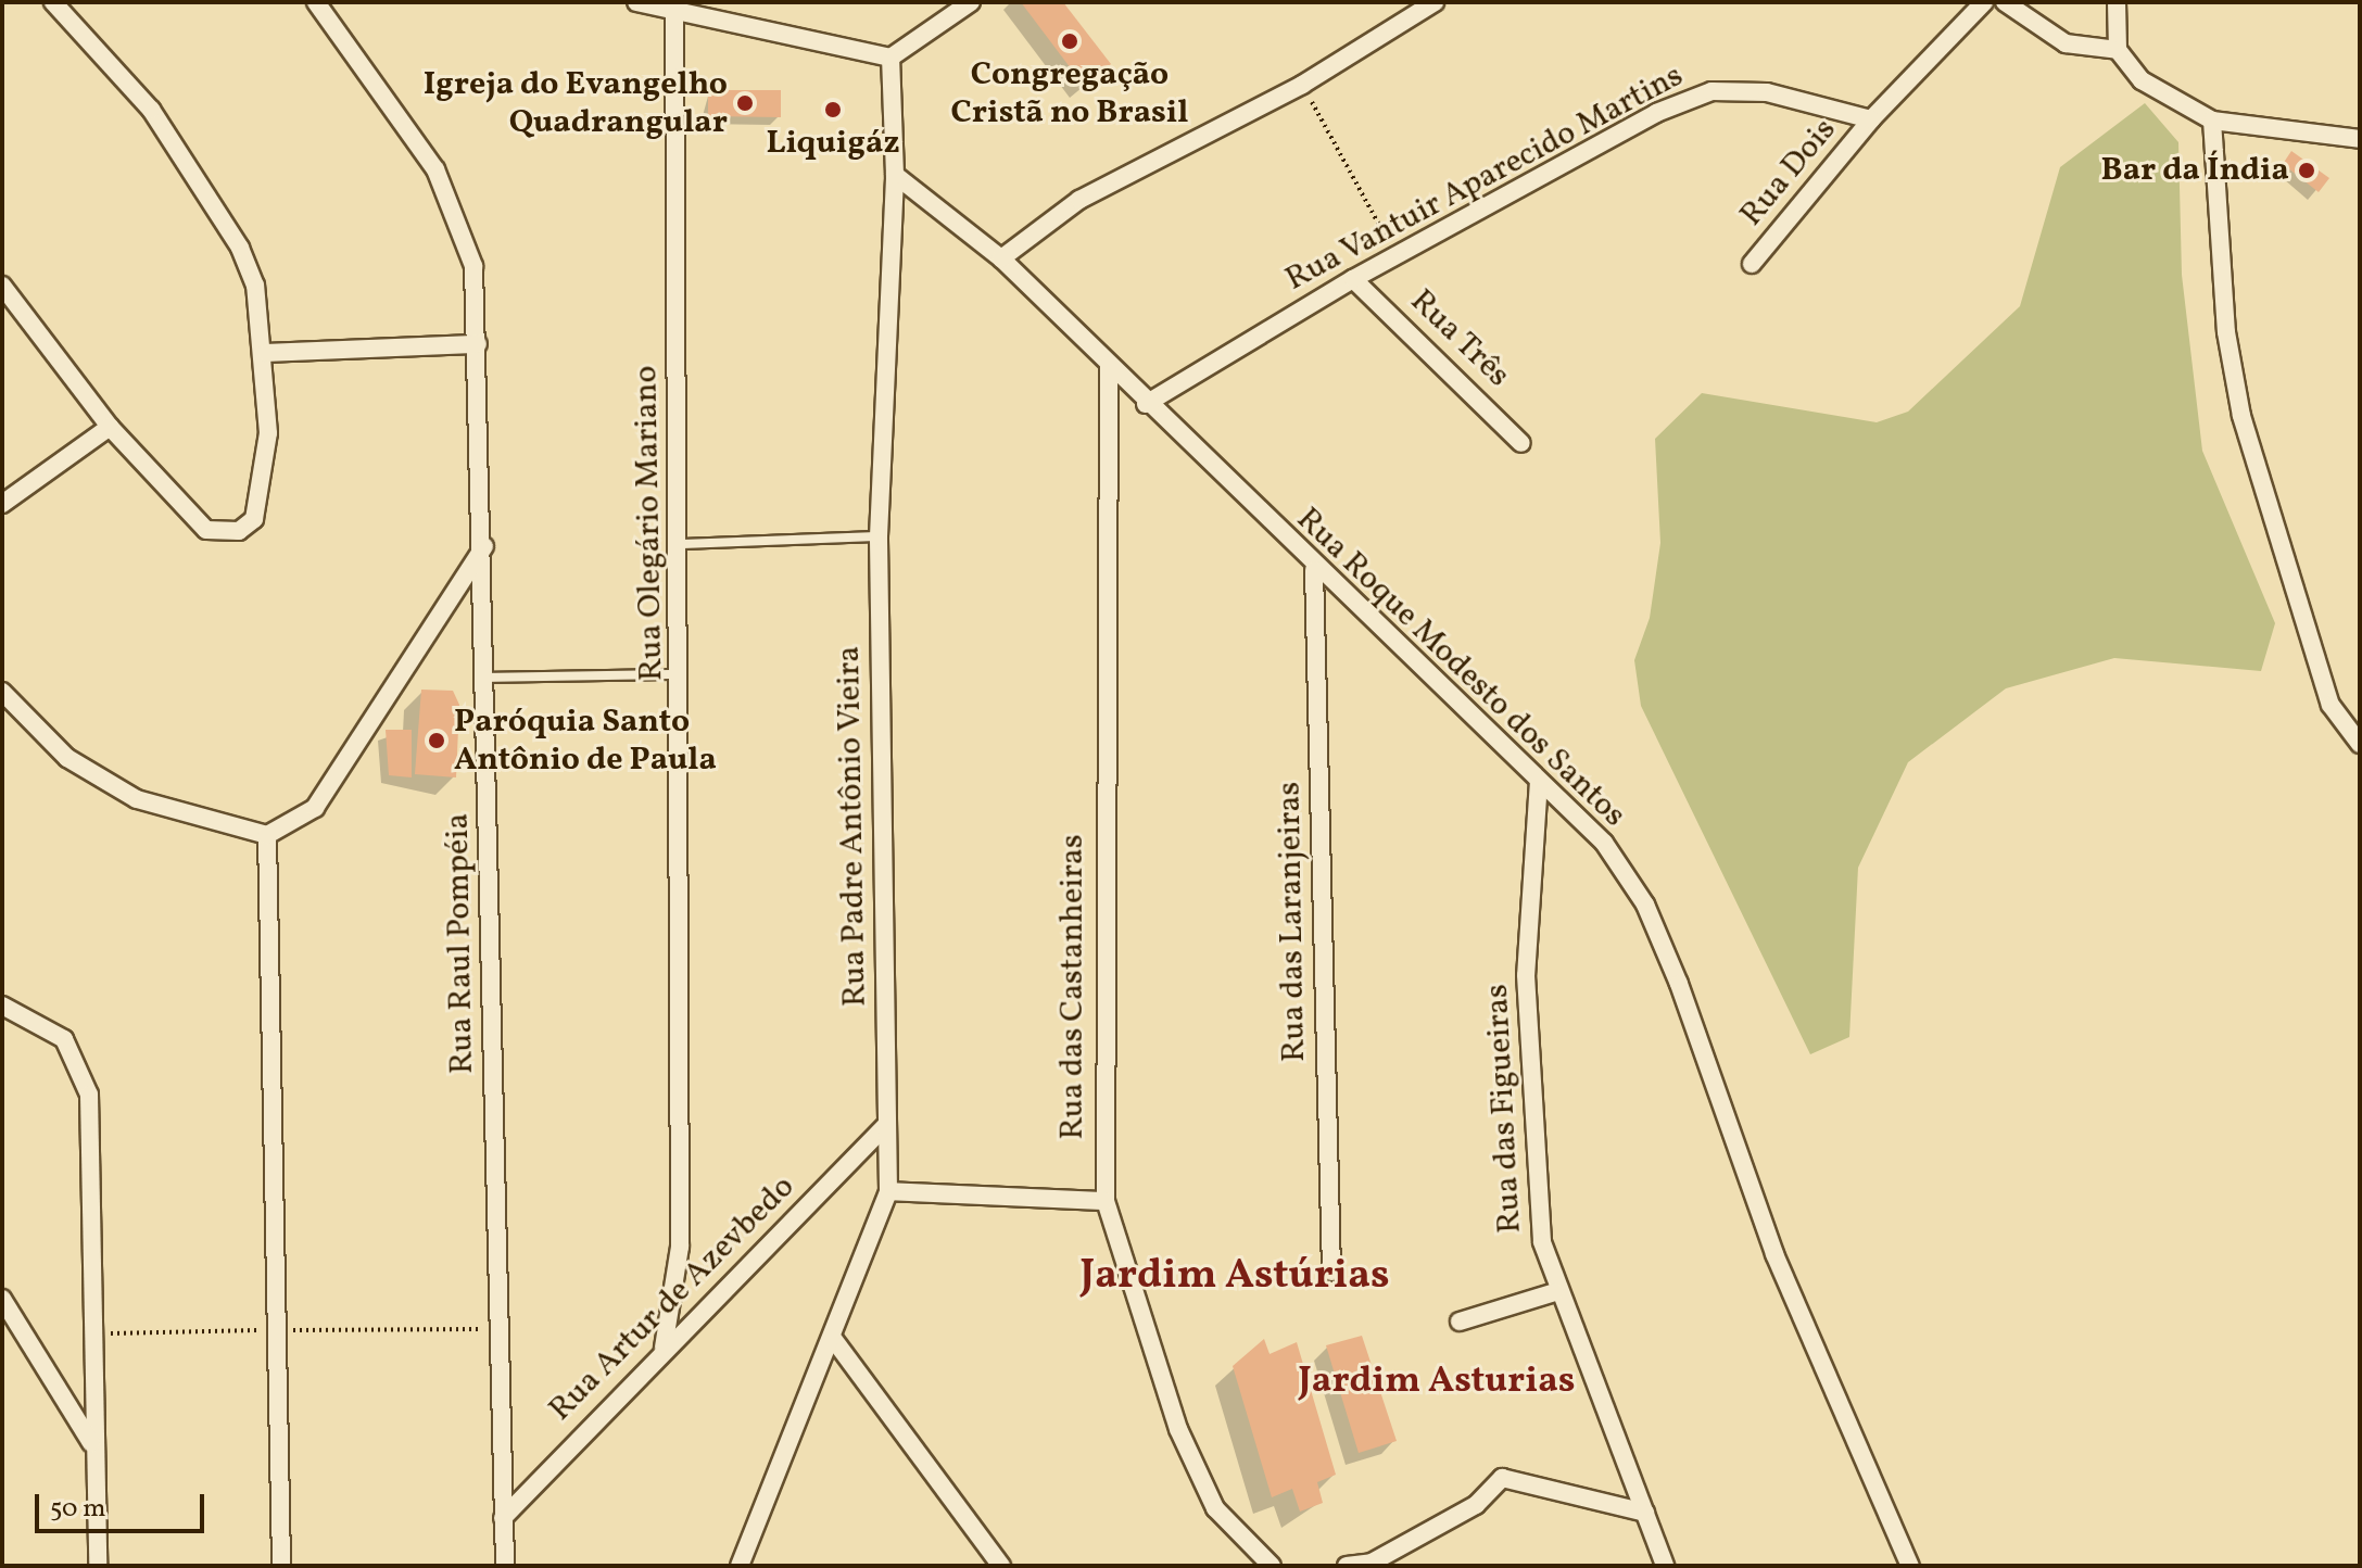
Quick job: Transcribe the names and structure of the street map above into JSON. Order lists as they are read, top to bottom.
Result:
{
  "streets": {
    "street": [
      "Rua Dois",
      "Rua Vantuir Aparecido Martins",
      "Rua Três",
      "Rua Olegário Mariano",
      "Rua Roque Modesto dos Santos",
      "Rua Padre Antônio Vieira",
      "Rua das Laranjeiras",
      "Rua Raul Pompéia",
      "Rua das Castanheiras",
      "Rua das Figueiras",
      "Rua Artur de Azevbedo"
    ]
  },
  "crossings": [
    ["Rua Dois", "Rua Vantuir Aparecido Martins"],
    ["Rua Vantuir Aparecido Martins", "Rua Três"],
    ["Rua Vantuir Aparecido Martins", "Rua Roque Modesto dos Santos"],
    ["Rua Olegário Mariano", "Rua Artur de Azevbedo"],
    ["Rua Roque Modesto dos Santos", "Rua Padre Antônio Vieira"],
    ["Rua Roque Modesto dos Santos", "Rua das Laranjeiras"],
    ["Rua Roque Modesto dos Santos", "Rua das Castanheiras"],
    ["Rua Roque Modesto dos Santos", "Rua das Figueiras"],
    ["Rua Padre Antônio Vieira", "Rua Artur de Azevbedo"],
    ["Rua Raul Pompéia", "Rua Artur de Azevbedo"]
  ],
  "districts": ["Jardim Astúrias", "Jardim Asturias"],
  "places": [
    "Congregação Cristã no Brasil",
    "Igreja do Evangelho Quadrangular",
    "Liquigáz",
    "Bar da Índia",
    "Paróquia Santo Antônio de Paula"
  ],
  "scale_bar": "50 m"
}
